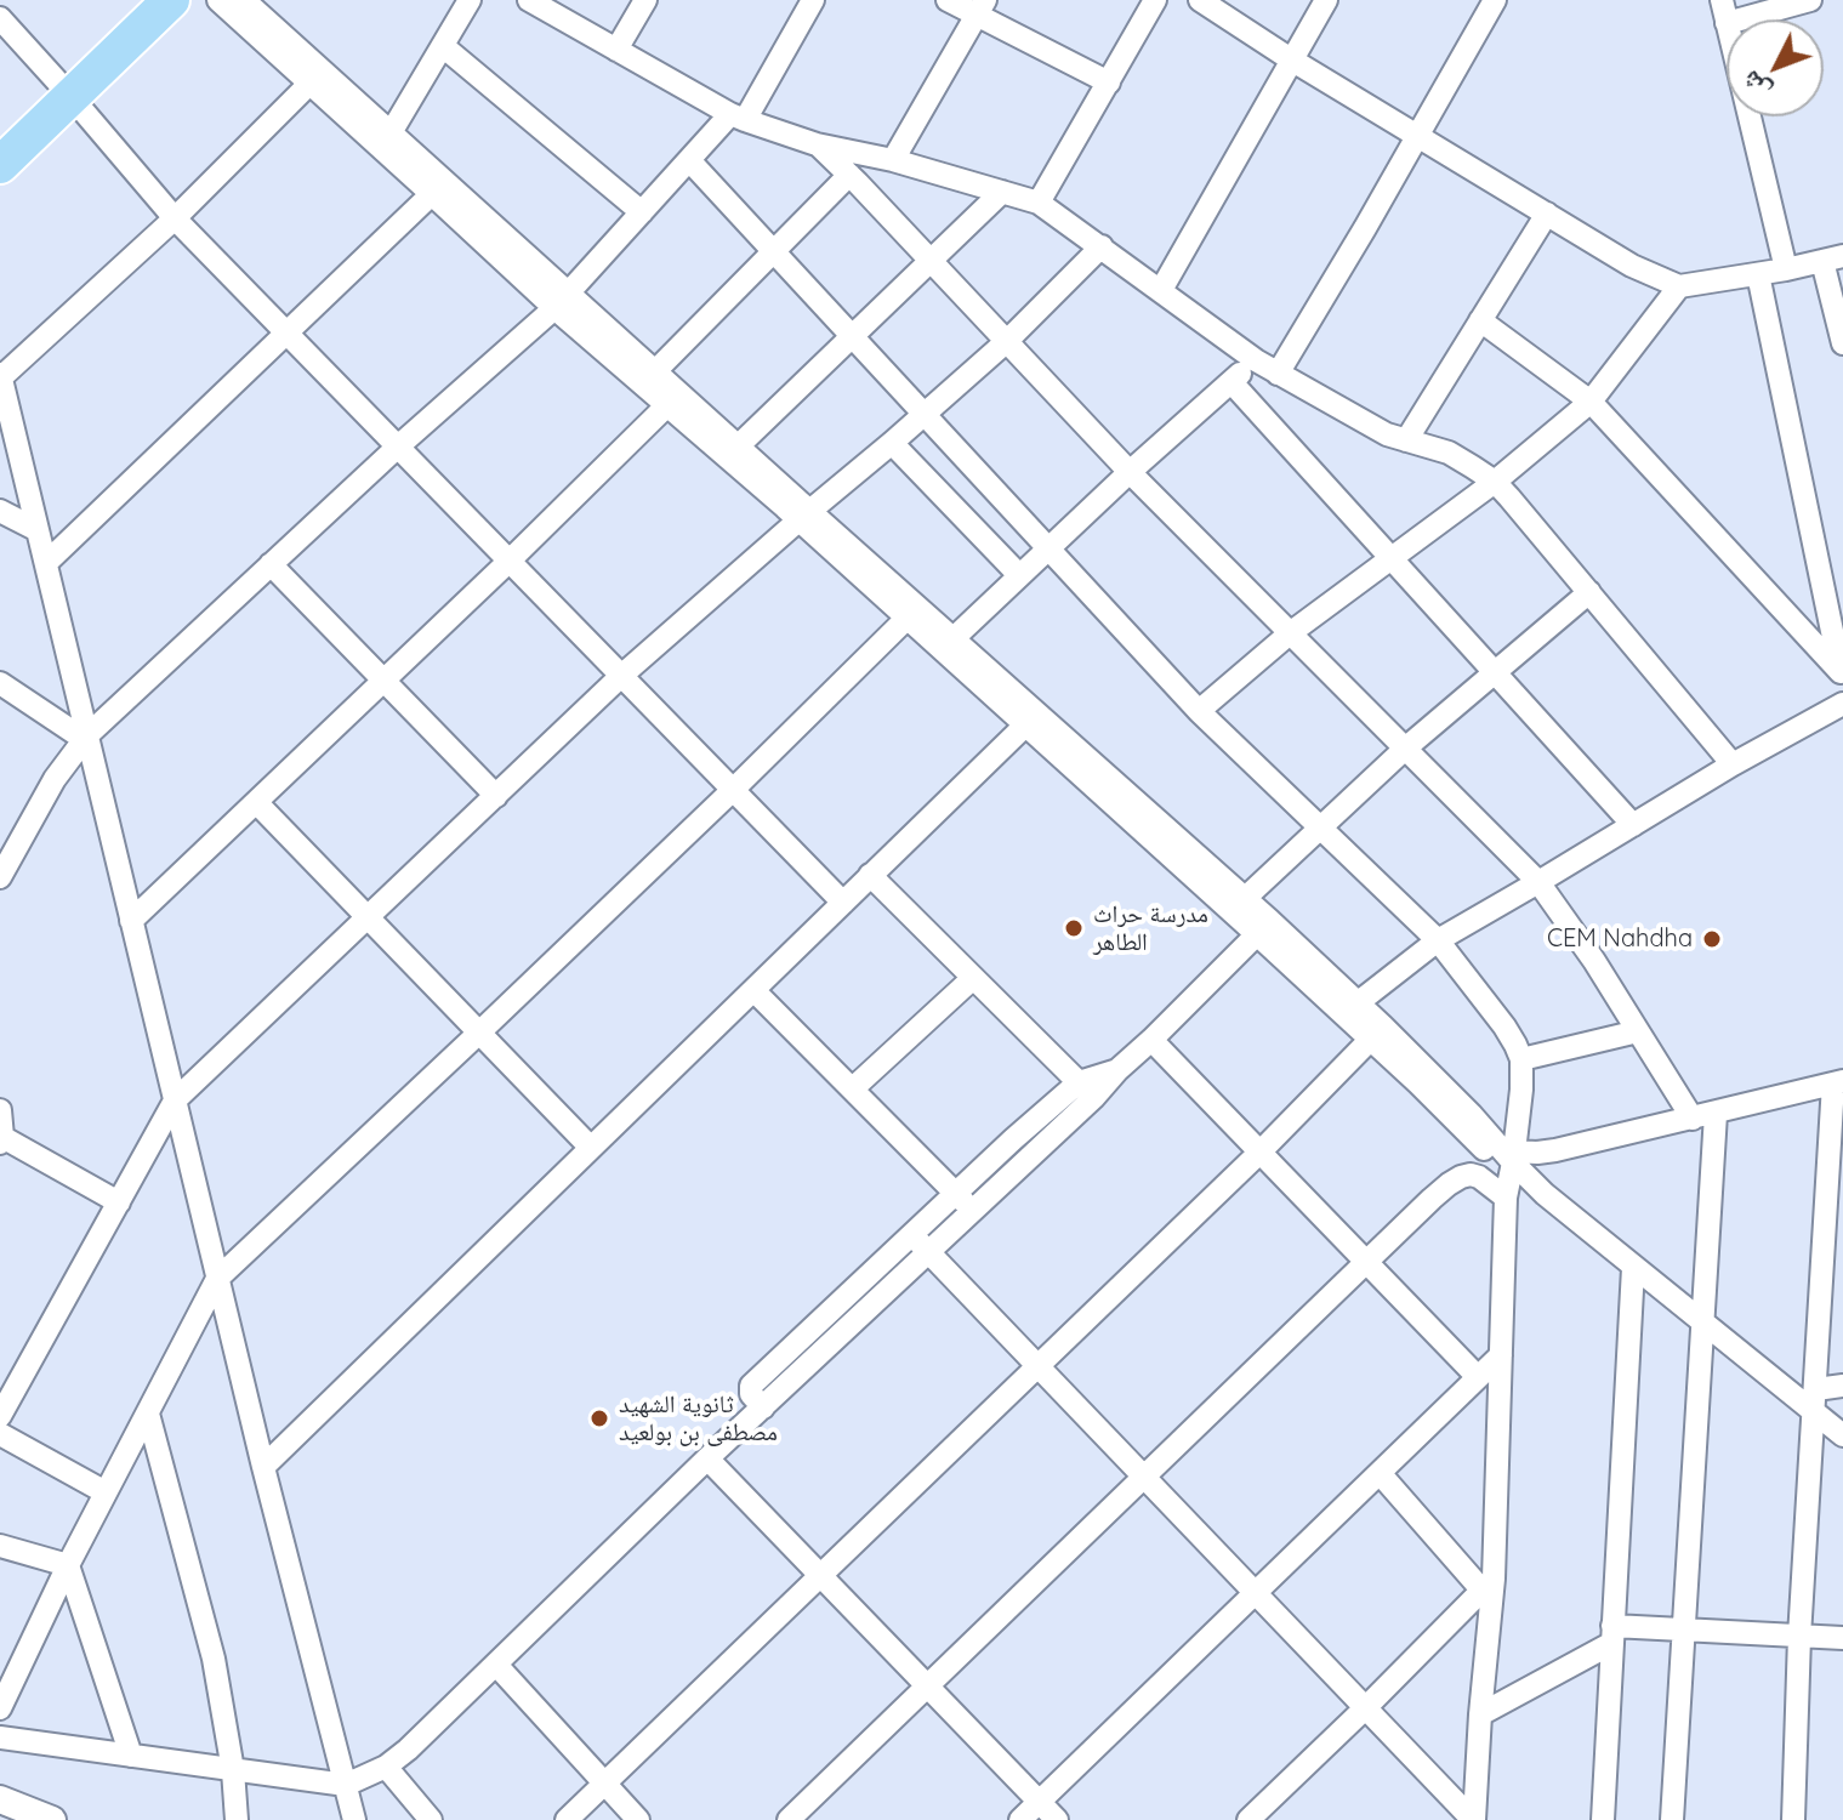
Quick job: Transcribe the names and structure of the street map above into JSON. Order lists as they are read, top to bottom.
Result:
{
  "places": ["مدرسة حراث الطاهر", "CEM Nahdha", "ثانوية الشهيد مصطفى بن بولعيد"],
  "north": "bottom left"
}
